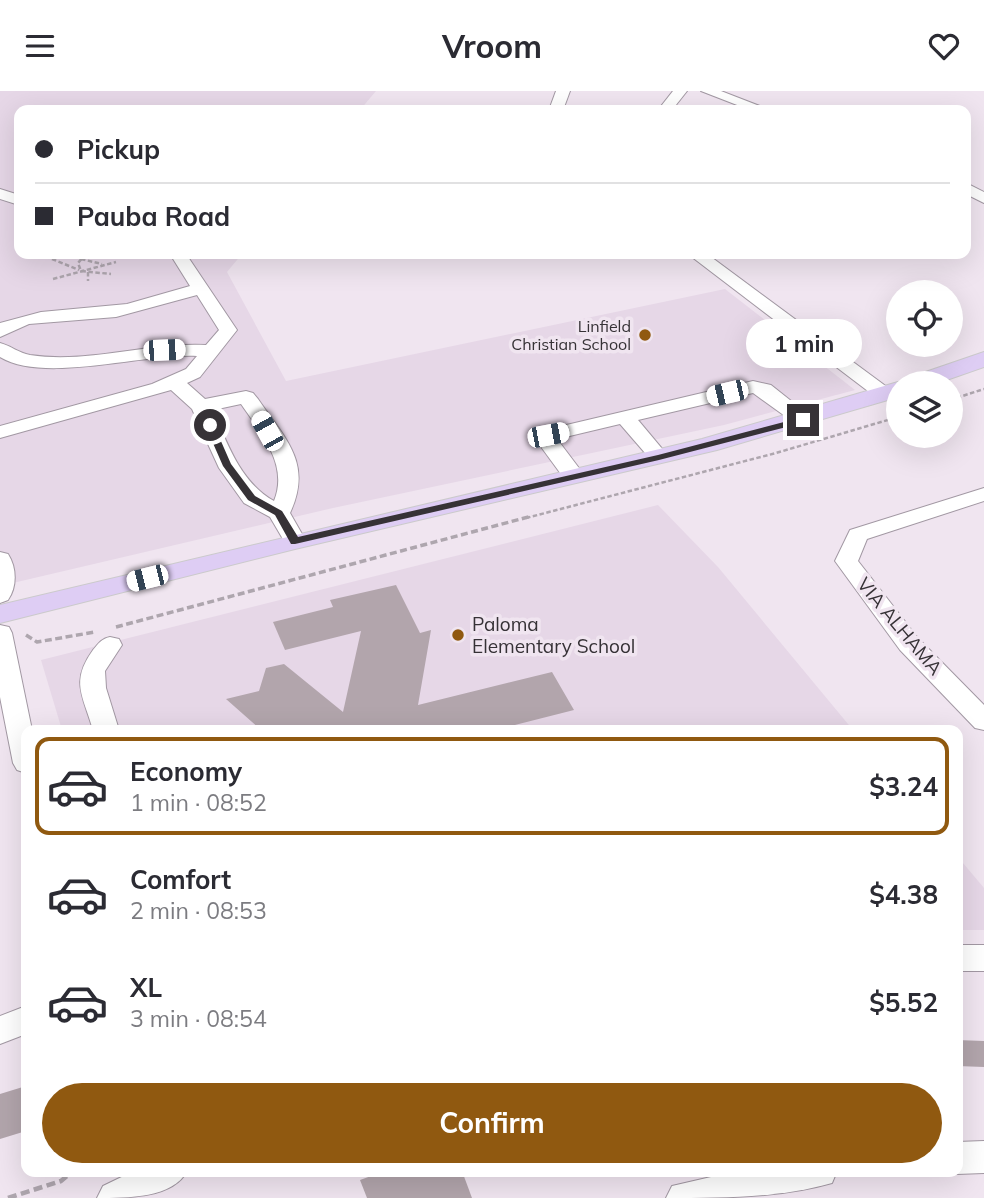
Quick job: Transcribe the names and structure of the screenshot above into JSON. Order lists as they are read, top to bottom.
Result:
{
  "streets": {
    "street": ["VIA ALHAMA"]
  },
  "places": ["Linfield Christian School", "Paloma Elementary School"],
  "page": {
    "header": "Vroom",
    "banner": ["Pickup", "Pauba Road"],
    "bubble": "1 min",
    "list": [
      {
        "name": "Economy",
        "note": "1 min · 08:52",
        "value": "$3.24"
      },
      {
        "name": "Comfort",
        "note": "2 min · 08:53",
        "value": "$4.38"
      },
      {
        "name": "XL",
        "note": "3 min · 08:54",
        "value": "$5.52"
      }
    ],
    "buttons": "Confirm"
  }
}
